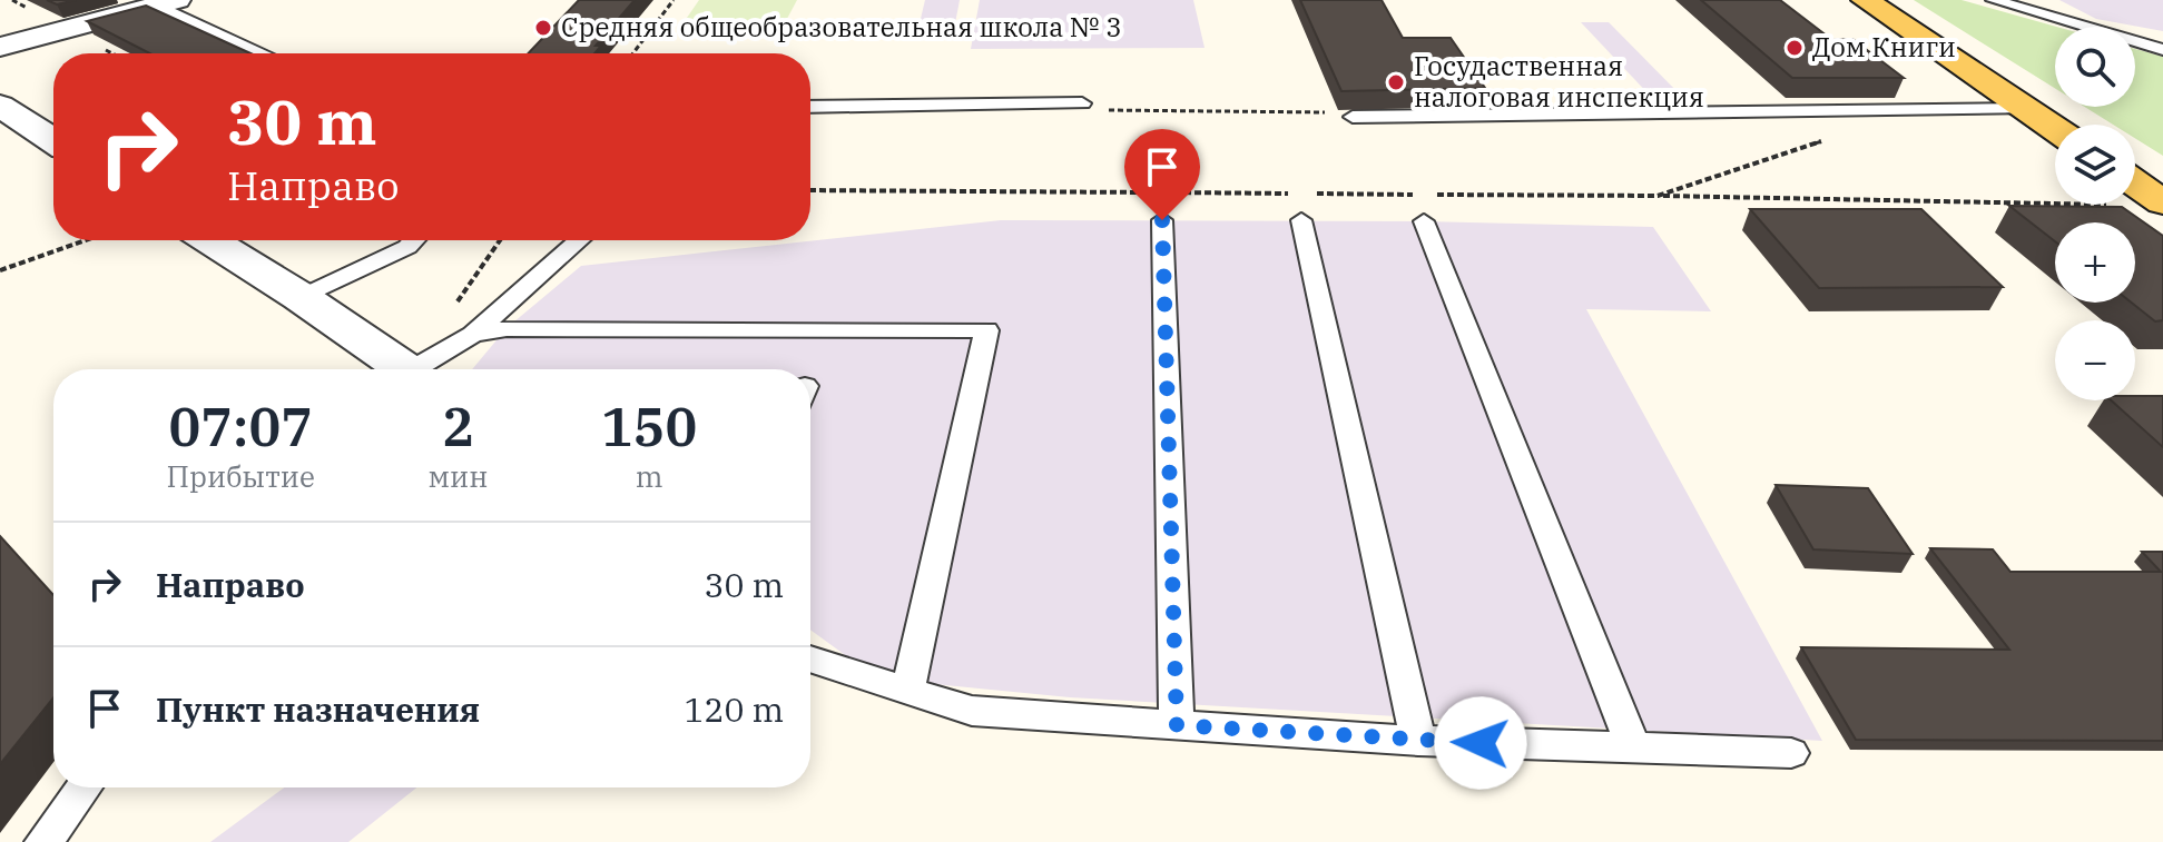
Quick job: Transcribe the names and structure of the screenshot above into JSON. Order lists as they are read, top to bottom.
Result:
{
  "places": ["Средняя общеобразовательная школа № 3", "Дом Книги", "Госудаственная налоговая инспекция"],
  "page": {
    "map_buttons": ["+", "−"],
    "turn": ["30 m", "Направо"],
    "eta": [
      "07:07",
      "Прибытие",
      "2",
      "мин",
      "150",
      "m"
    ],
    "list": [
      {
        "name": "Направо",
        "value": "30 m"
      },
      {
        "name": "Пункт назначения",
        "value": "120 m"
      }
    ]
  }
}
